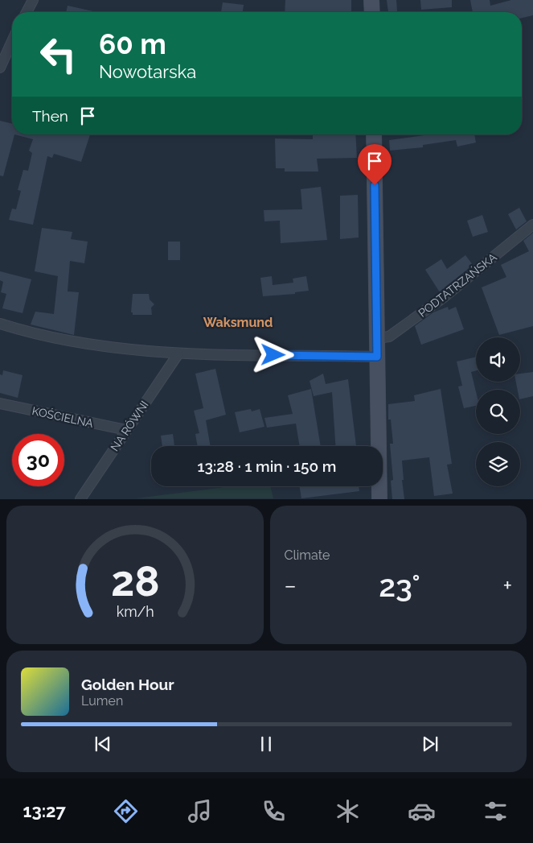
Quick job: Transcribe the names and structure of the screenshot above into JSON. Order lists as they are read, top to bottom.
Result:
{
  "streets": {
    "street": ["PODTATRZAŃSKA", "KOŚCIELNA", "NA RÓWNI"]
  },
  "crossings": [
    ["KOŚCIELNA", "NA RÓWNI"]
  ],
  "districts": ["Waksmund"],
  "page": {
    "turn": ["60 m", "Nowotarska"],
    "then": "Then",
    "limit": "30",
    "trip": "13:28 · 1 min · 150 m",
    "tile": "Climate",
    "heat": ["−", "23°", "+"],
    "song": ["Golden Hour", "Lumen"],
    "tabs": "13:27",
    "gauge": ["28", "km/h"]
  }
}
